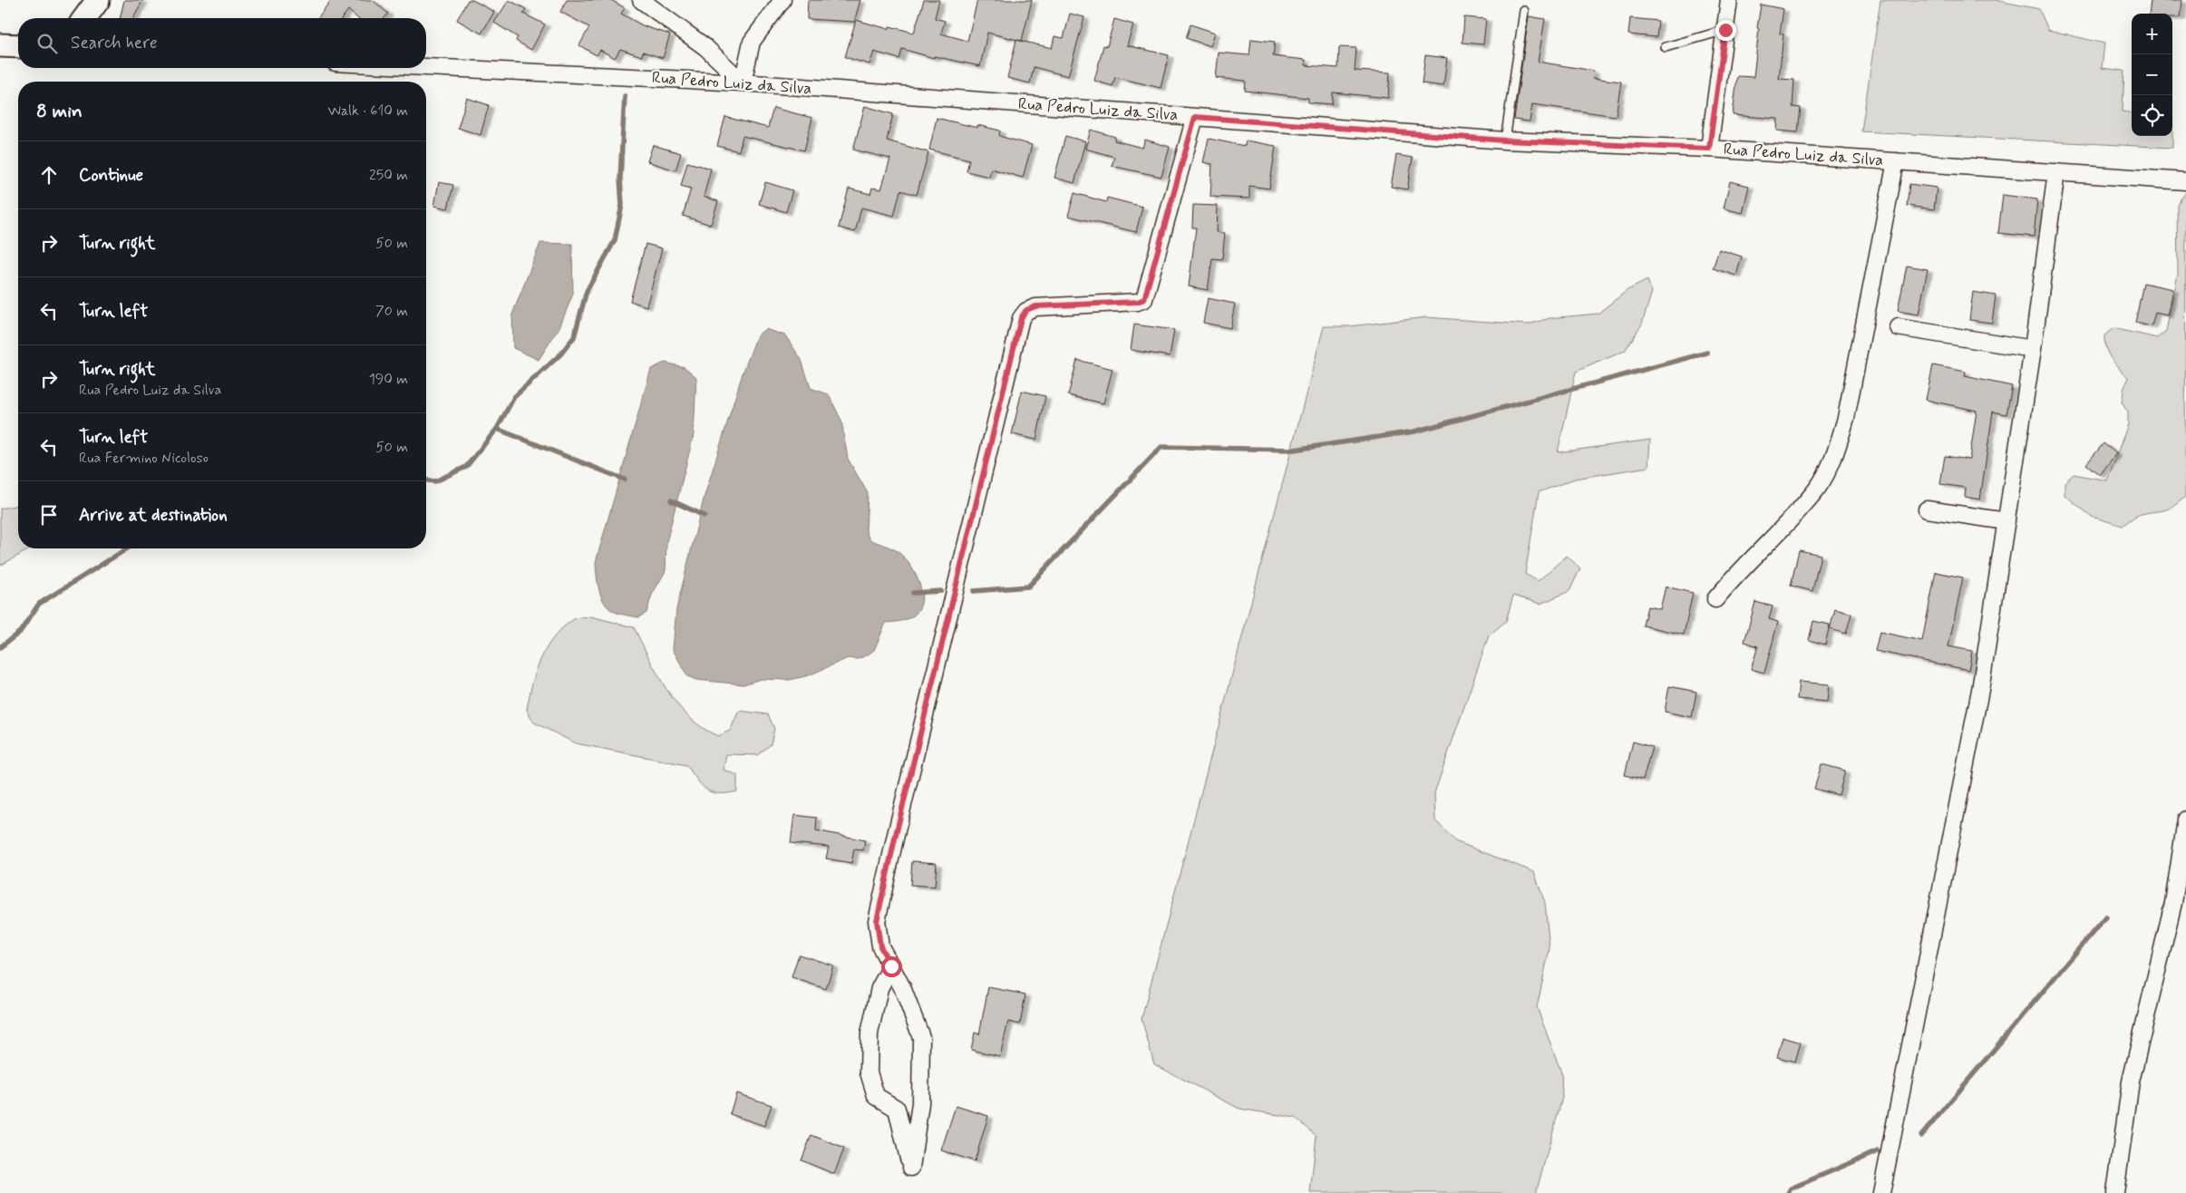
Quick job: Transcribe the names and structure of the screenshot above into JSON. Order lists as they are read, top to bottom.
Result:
{
  "streets": {
    "street": ["Rua Pedro Luiz da Silva"]
  },
  "page": {
    "map_buttons": ["+", "−"],
    "search": "Search here",
    "heading": ["8 min", "Walk · 610 m"],
    "list": [
      ["Continue", "250 m"],
      ["Turn right", "50 m"],
      ["Turn left", "70 m"],
      ["Turn right", "Rua Pedro Luiz da Silva", "190 m"],
      ["Turn left", "Rua Fermino Nicoloso", "50 m"],
      "Arrive at destination"
    ]
  }
}
